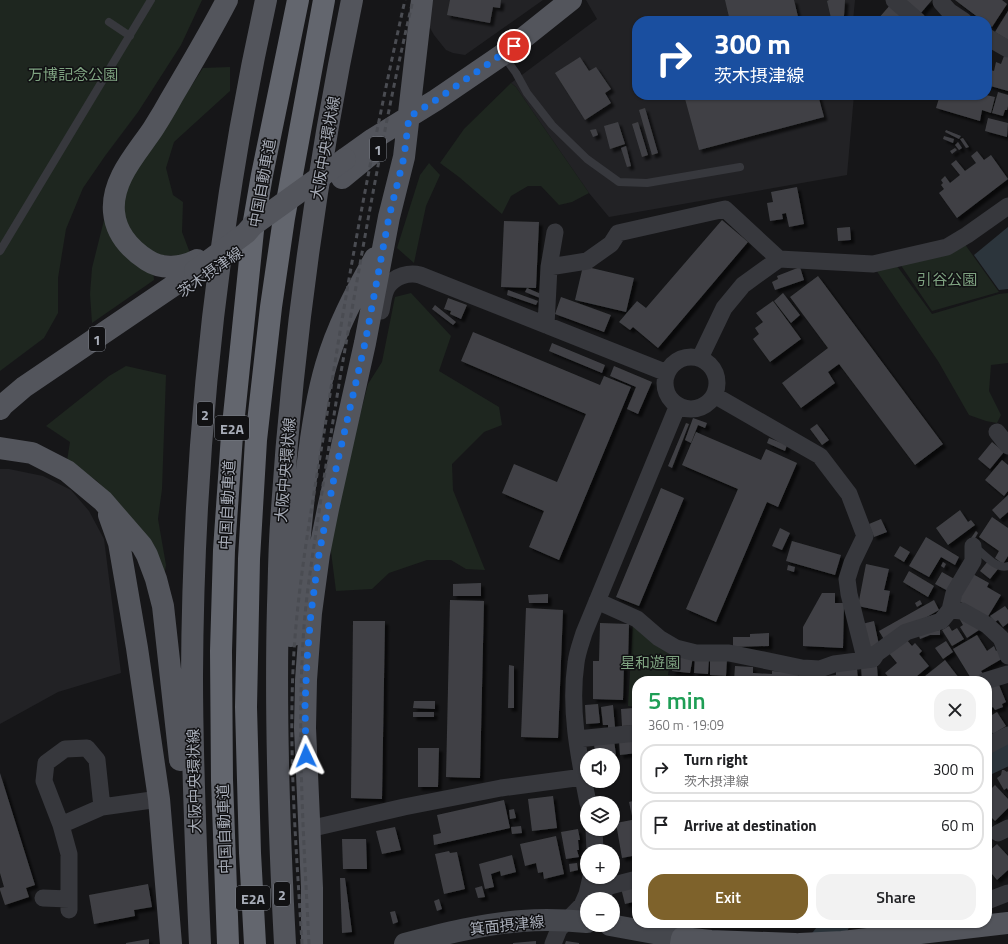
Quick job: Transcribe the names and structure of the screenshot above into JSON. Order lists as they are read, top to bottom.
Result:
{
  "streets": {
    "highway": ["中国自動車道", "E2A"],
    "main road": [
      "大阪中央環状線",
      "1",
      "茨木摂津線",
      "2",
      "箕面摂津線"
    ]
  },
  "crossings": [
    ["茨木摂津線", "2"]
  ],
  "parks": ["万博記念公園", "引谷公園", "星和遊園"],
  "page": {
    "turn": ["300 m", "茨木摂津線"],
    "heading": ["5 min", "360 m · 19:09"],
    "list": [
      {
        "name": "Turn right",
        "note": "茨木摂津線",
        "value": "300 m"
      },
      {
        "name": "Arrive at destination",
        "value": "60 m"
      }
    ],
    "map_buttons": ["+", "−"],
    "buttons": ["Exit", "Share"]
  }
}
